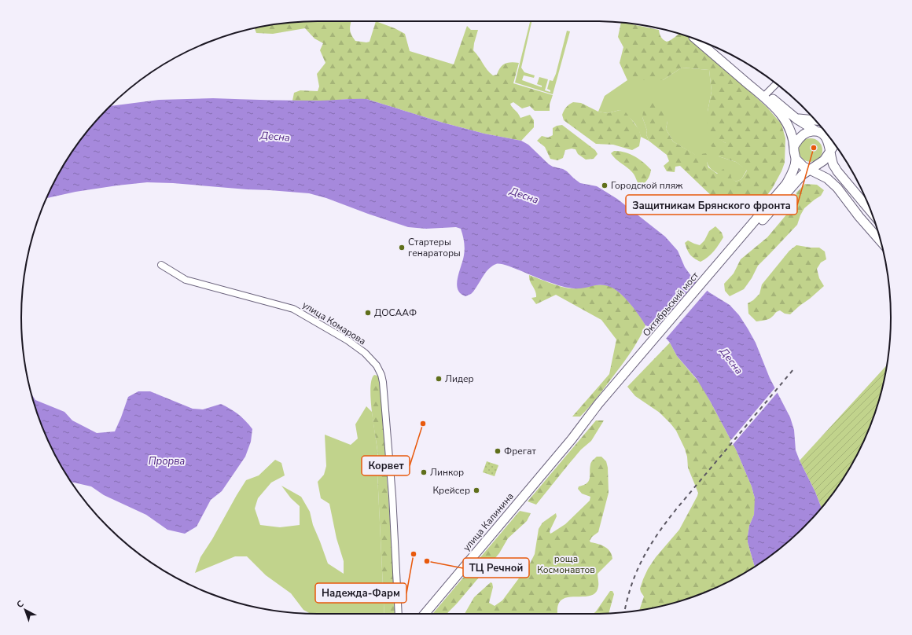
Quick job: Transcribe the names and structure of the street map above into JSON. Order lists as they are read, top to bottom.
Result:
{
  "streets": {
    "main road": ["Октябрьский мост", "улица Калинина"],
    "street": ["улица Комарова"]
  },
  "crossings": [
    ["Октябрьский мост", "улица Калинина"]
  ],
  "water": ["Десна", "Прорва"],
  "parks": ["роща Космонавтов"],
  "places": [
    "Защитникам Брянского фронта",
    "Городской пляж",
    "Стартеры генараторы",
    "ДОСААФ",
    "Лидер",
    "Корвет",
    "Фрегат",
    "Линкор",
    "Крейсер",
    "Надежда-Фарм",
    "ТЦ Речной"
  ],
  "north": "top left"
}
